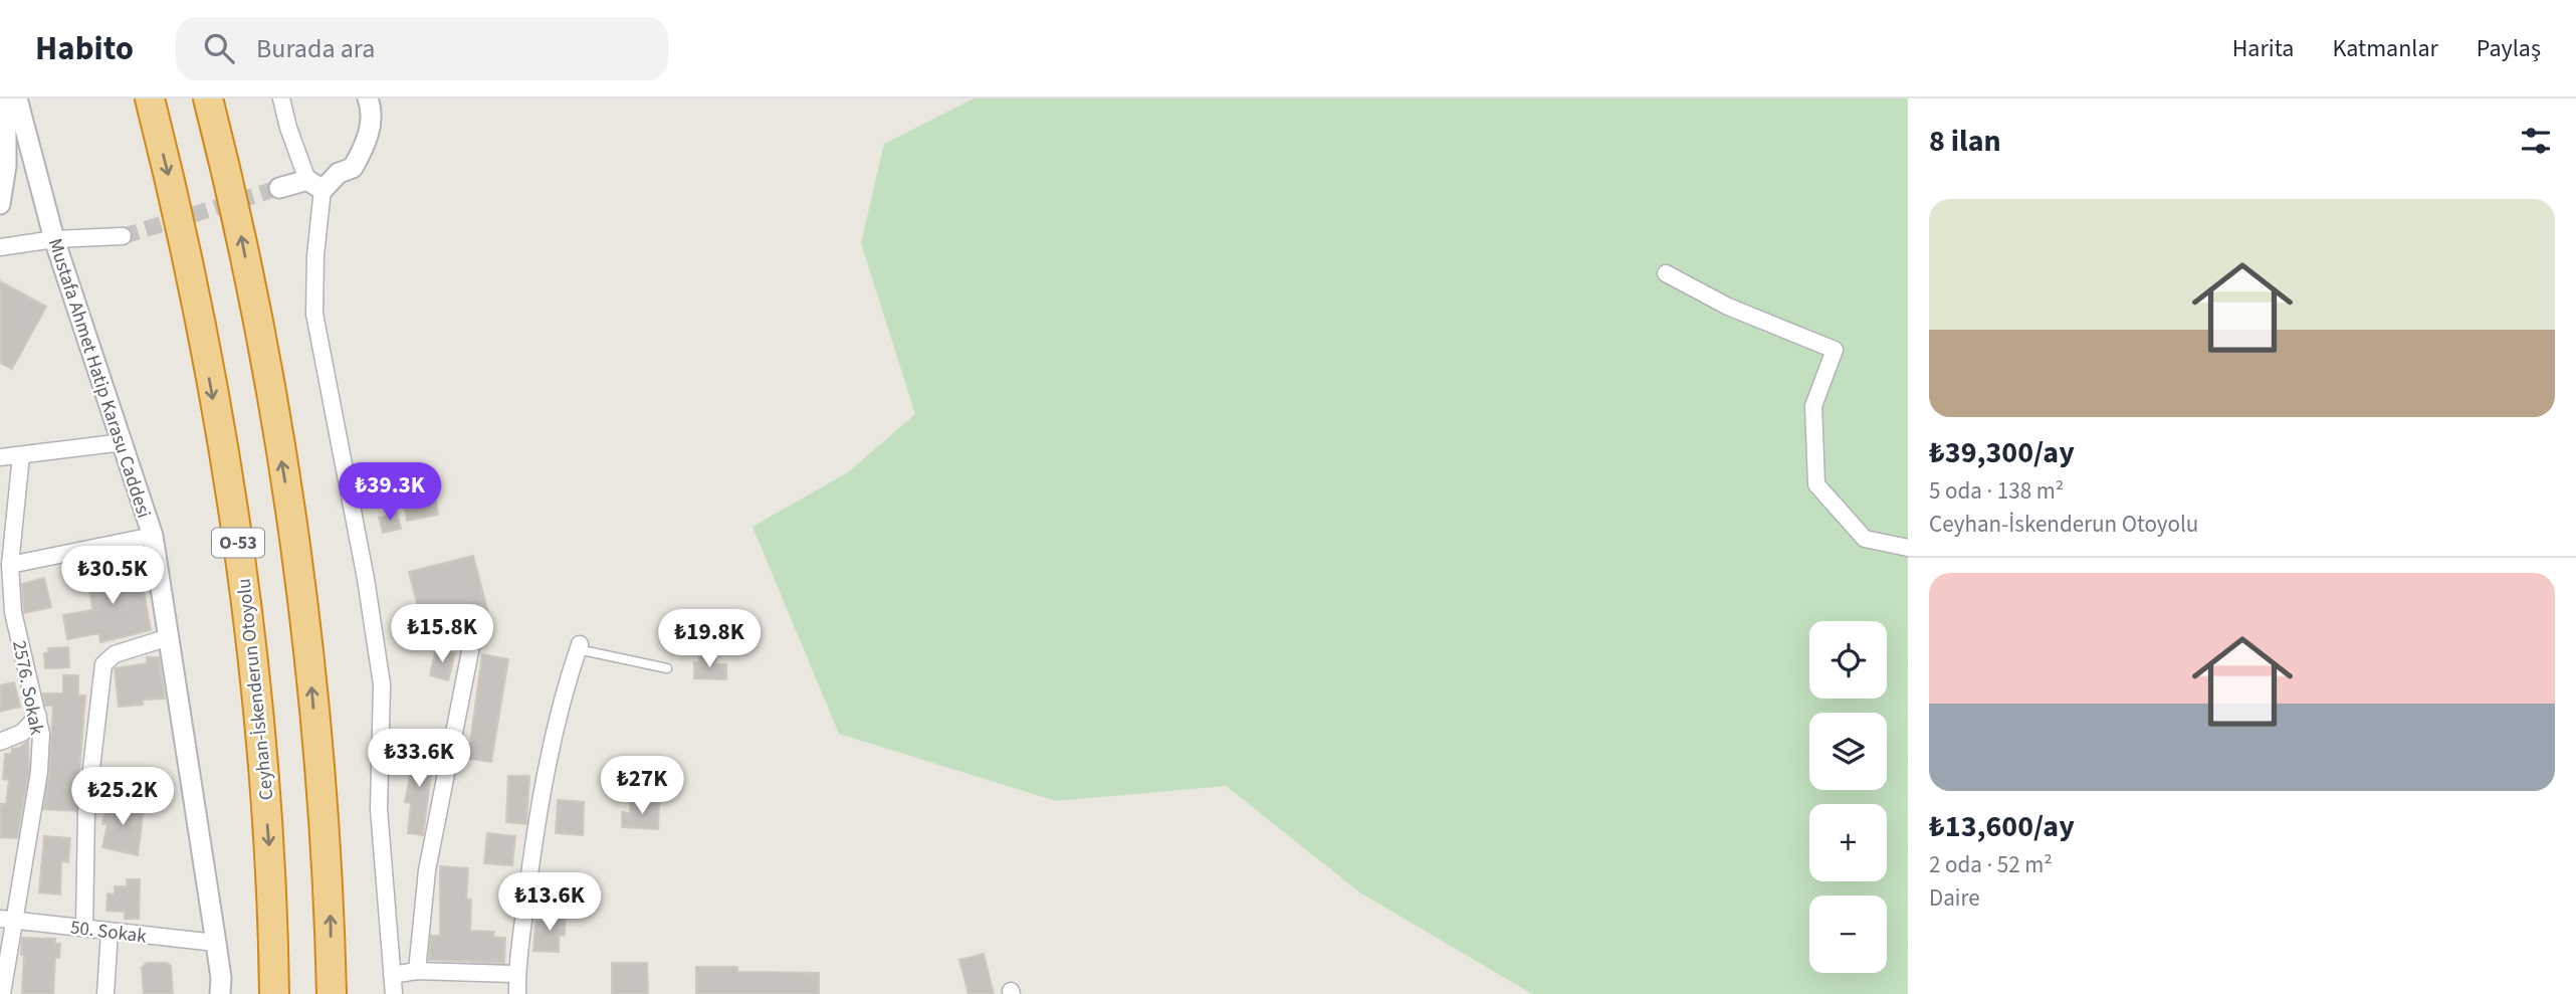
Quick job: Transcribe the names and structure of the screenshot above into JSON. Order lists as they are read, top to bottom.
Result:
{
  "streets": {
    "highway": ["O-53", "Ceyhan-İskenderun Otoyolu"],
    "street": ["Mustafa Ahmet Hatip Karasu Caddesi", "2576. Sokak", "50. Sokak"]
  },
  "crossings": [
    ["Mustafa Ahmet Hatip Karasu Caddesi", "50. Sokak"],
    ["2576. Sokak", "50. Sokak"]
  ],
  "page": {
    "header": "Habito",
    "search": "Burada ara",
    "nav": ["Harita", "Katmanlar", "Paylaş"],
    "heading": "8 ilan",
    "list": [
      {
        "name": "₺39,300/ay",
        "note": "5 oda · 138 m² · Ceyhan-İskenderun Otoyolu"
      },
      {
        "name": "₺13,600/ay",
        "note": "2 oda · 52 m² · Daire"
      }
    ],
    "price": [
      "₺39.3K",
      "₺30.5K",
      "₺15.8K",
      "₺19.8K",
      "₺33.6K",
      "₺27K",
      "₺25.2K",
      "₺13.6K"
    ],
    "map_buttons": ["+", "−"]
  }
}
